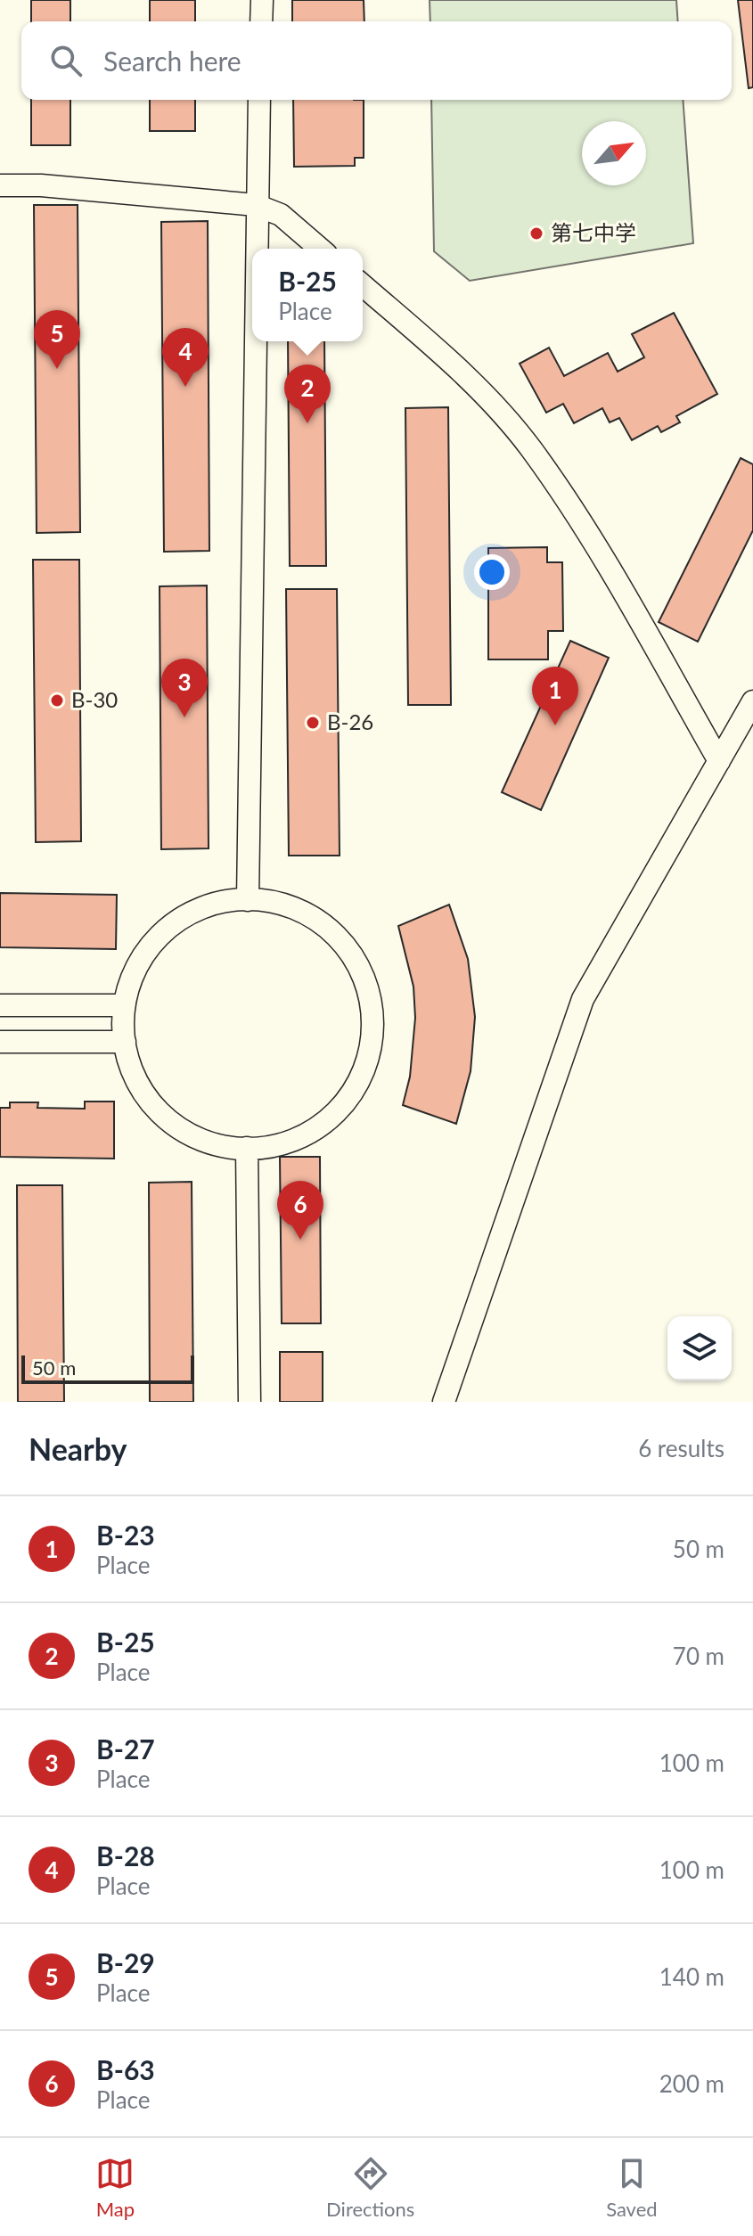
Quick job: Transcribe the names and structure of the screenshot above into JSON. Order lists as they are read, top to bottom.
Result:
{
  "places": ["第七中学", "B-30", "B-26"],
  "scale_bar": "50 m",
  "north": "top right",
  "page": {
    "search": "Search here",
    "popup": ["B-25", "Place"],
    "pins": [
      "5",
      "4",
      "2",
      "3",
      "1",
      "6"
    ],
    "scale": "50 m",
    "heading": ["Nearby", "6 results"],
    "list": [
      {
        "mark": "1",
        "name": "B-23",
        "note": "Place",
        "value": "50 m"
      },
      {
        "mark": "2",
        "name": "B-25",
        "note": "Place",
        "value": "70 m"
      },
      {
        "mark": "3",
        "name": "B-27",
        "note": "Place",
        "value": "100 m"
      },
      {
        "mark": "4",
        "name": "B-28",
        "note": "Place",
        "value": "100 m"
      },
      {
        "mark": "5",
        "name": "B-29",
        "note": "Place",
        "value": "140 m"
      },
      {
        "mark": "6",
        "name": "B-63",
        "note": "Place",
        "value": "200 m"
      }
    ],
    "nav": ["Map", "Directions", "Saved"]
  }
}
